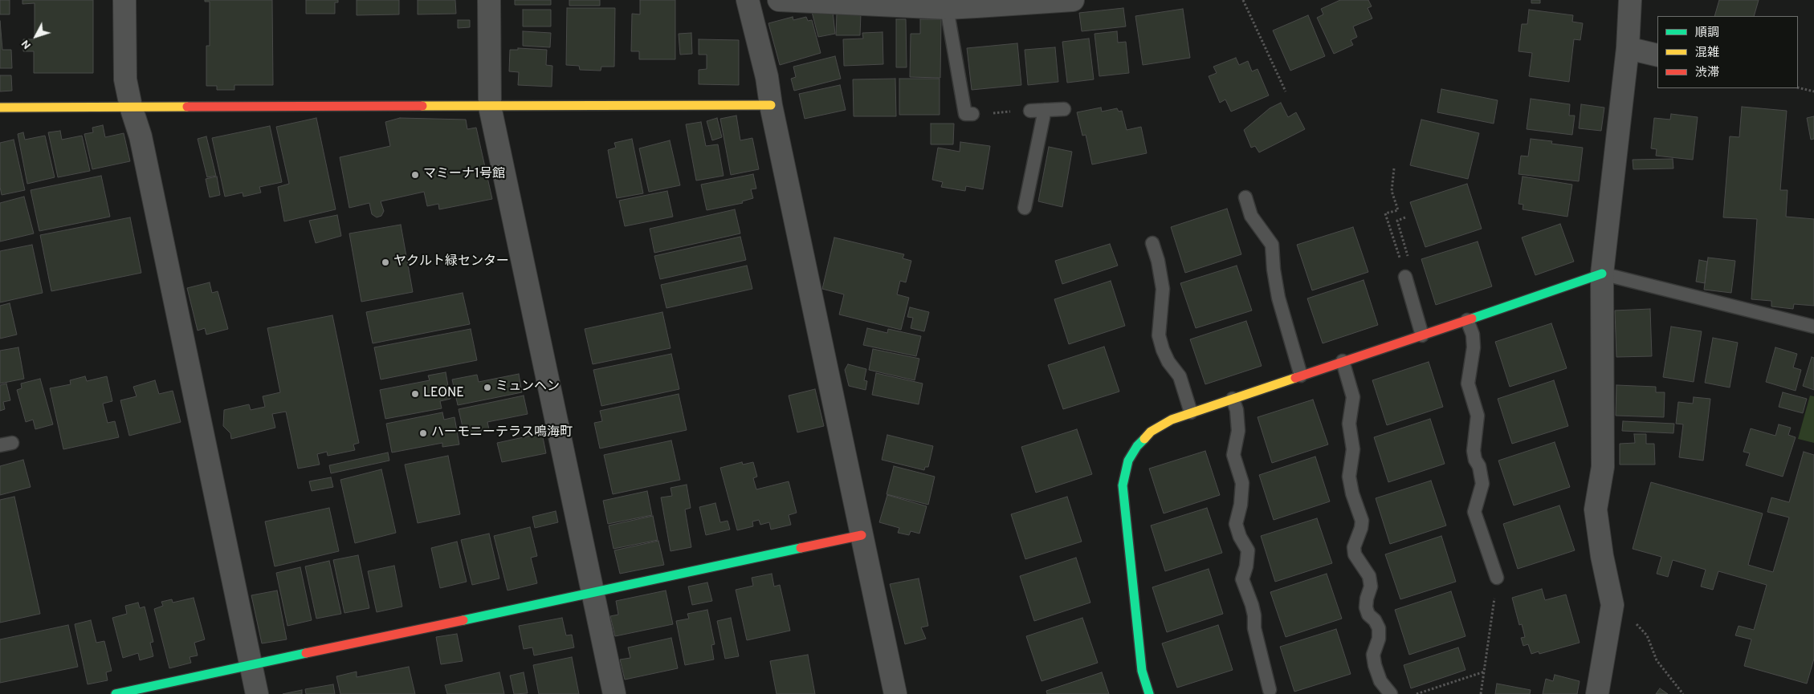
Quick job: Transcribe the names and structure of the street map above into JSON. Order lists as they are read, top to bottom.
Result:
{
  "places": [
    "マミーナ1号館",
    "ヤクルト緑センター",
    "ミュンヘン",
    "LEONE",
    "ハーモニーテラス鳴海町"
  ],
  "legend": ["順調", "混雑", "渋滞"],
  "north": "bottom left"
}
